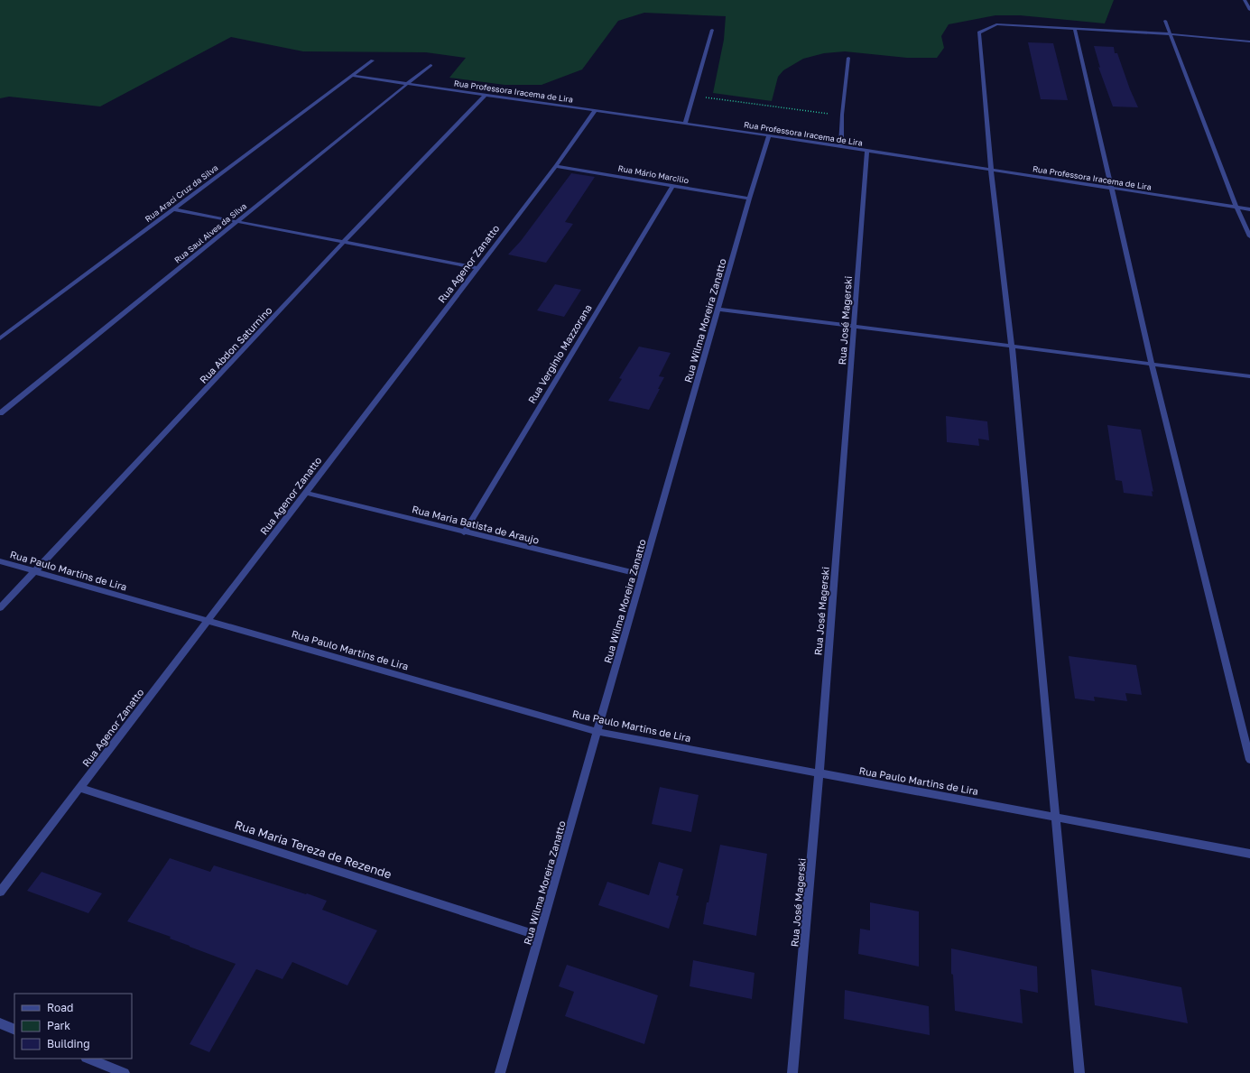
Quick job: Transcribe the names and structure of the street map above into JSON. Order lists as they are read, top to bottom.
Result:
{
  "streets": {
    "street": [
      "Rua Professora Iracema de Lira",
      "Rua Mário Marcilio",
      "Rua Araci Cruz da Silva",
      "Rua Saul Alves da Silva",
      "Rua Agenor Zanatto",
      "Rua Wilma Moreira Zanatto",
      "Rua José Magerski",
      "Rua Abdon Saturnino",
      "Rua Verginio Mazzorana",
      "Rua Maria Batista de Araujo",
      "Rua Paulo Martins de Lira",
      "Rua Maria Tereza de Rezende"
    ]
  },
  "crossings": [
    ["Rua Professora Iracema de Lira", "Rua Araci Cruz da Silva"],
    ["Rua Professora Iracema de Lira", "Rua Saul Alves da Silva"],
    ["Rua Professora Iracema de Lira", "Rua Agenor Zanatto"],
    ["Rua Professora Iracema de Lira", "Rua Wilma Moreira Zanatto"],
    ["Rua Professora Iracema de Lira", "Rua José Magerski"],
    ["Rua Professora Iracema de Lira", "Rua Abdon Saturnino"],
    ["Rua Mário Marcilio", "Rua Agenor Zanatto"],
    ["Rua Mário Marcilio", "Rua Wilma Moreira Zanatto"],
    ["Rua Mário Marcilio", "Rua Verginio Mazzorana"],
    ["Rua Agenor Zanatto", "Rua Maria Batista de Araujo"],
    ["Rua Agenor Zanatto", "Rua Paulo Martins de Lira"],
    ["Rua Agenor Zanatto", "Rua Maria Tereza de Rezende"],
    ["Rua Wilma Moreira Zanatto", "Rua Maria Batista de Araujo"],
    ["Rua Wilma Moreira Zanatto", "Rua Paulo Martins de Lira"],
    ["Rua Wilma Moreira Zanatto", "Rua Maria Tereza de Rezende"],
    ["Rua José Magerski", "Rua Paulo Martins de Lira"],
    ["Rua Abdon Saturnino", "Rua Paulo Martins de Lira"],
    ["Rua Verginio Mazzorana", "Rua Maria Batista de Araujo"]
  ],
  "legend": ["Road", "Park", "Building"]
}
